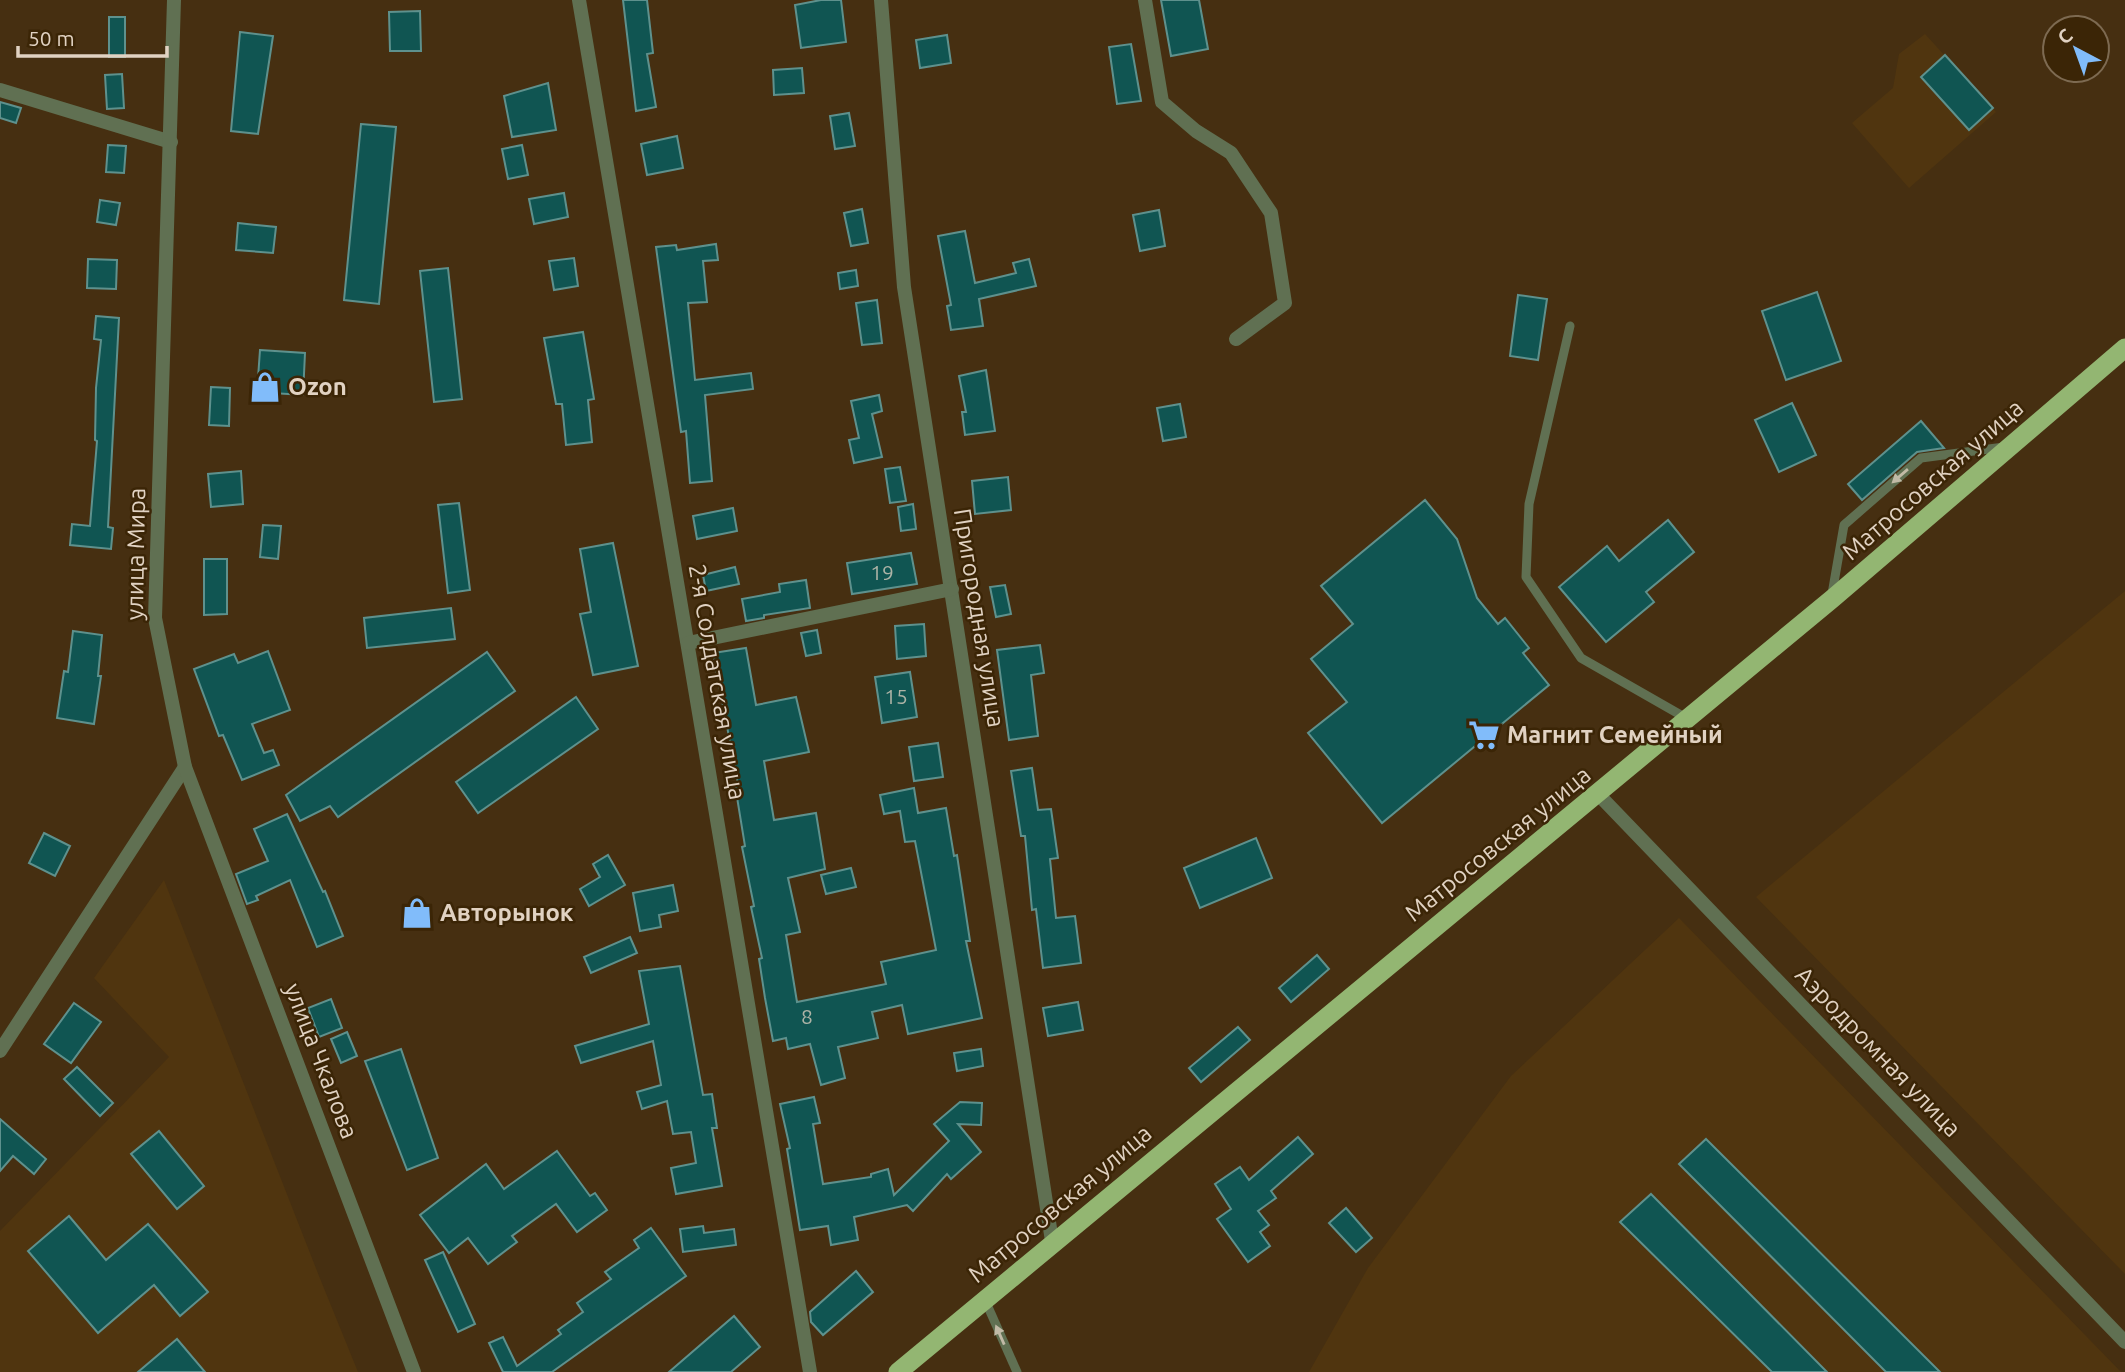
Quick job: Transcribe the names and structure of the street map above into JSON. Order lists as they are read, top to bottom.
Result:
{
  "streets": {
    "highway": ["Матросовская улица"],
    "street": [
      "улица Мира",
      "Пригородная улица",
      "2-я Солдатская улица",
      "Аэродромная улица",
      "улица Чкалова"
    ]
  },
  "crossings": [
    ["Матросовская улица", "Пригородная улица"],
    ["Матросовская улица", "Аэродромная улица"],
    ["улица Мира", "улица Чкалова"]
  ],
  "places": {
    "shop": ["Ozon", "Авторынок"],
    "supermarket": ["Магнит Семейный"]
  },
  "house_numbers": ["19", "15", "8"],
  "scale_bar": "50 m",
  "north": "top left"
}
